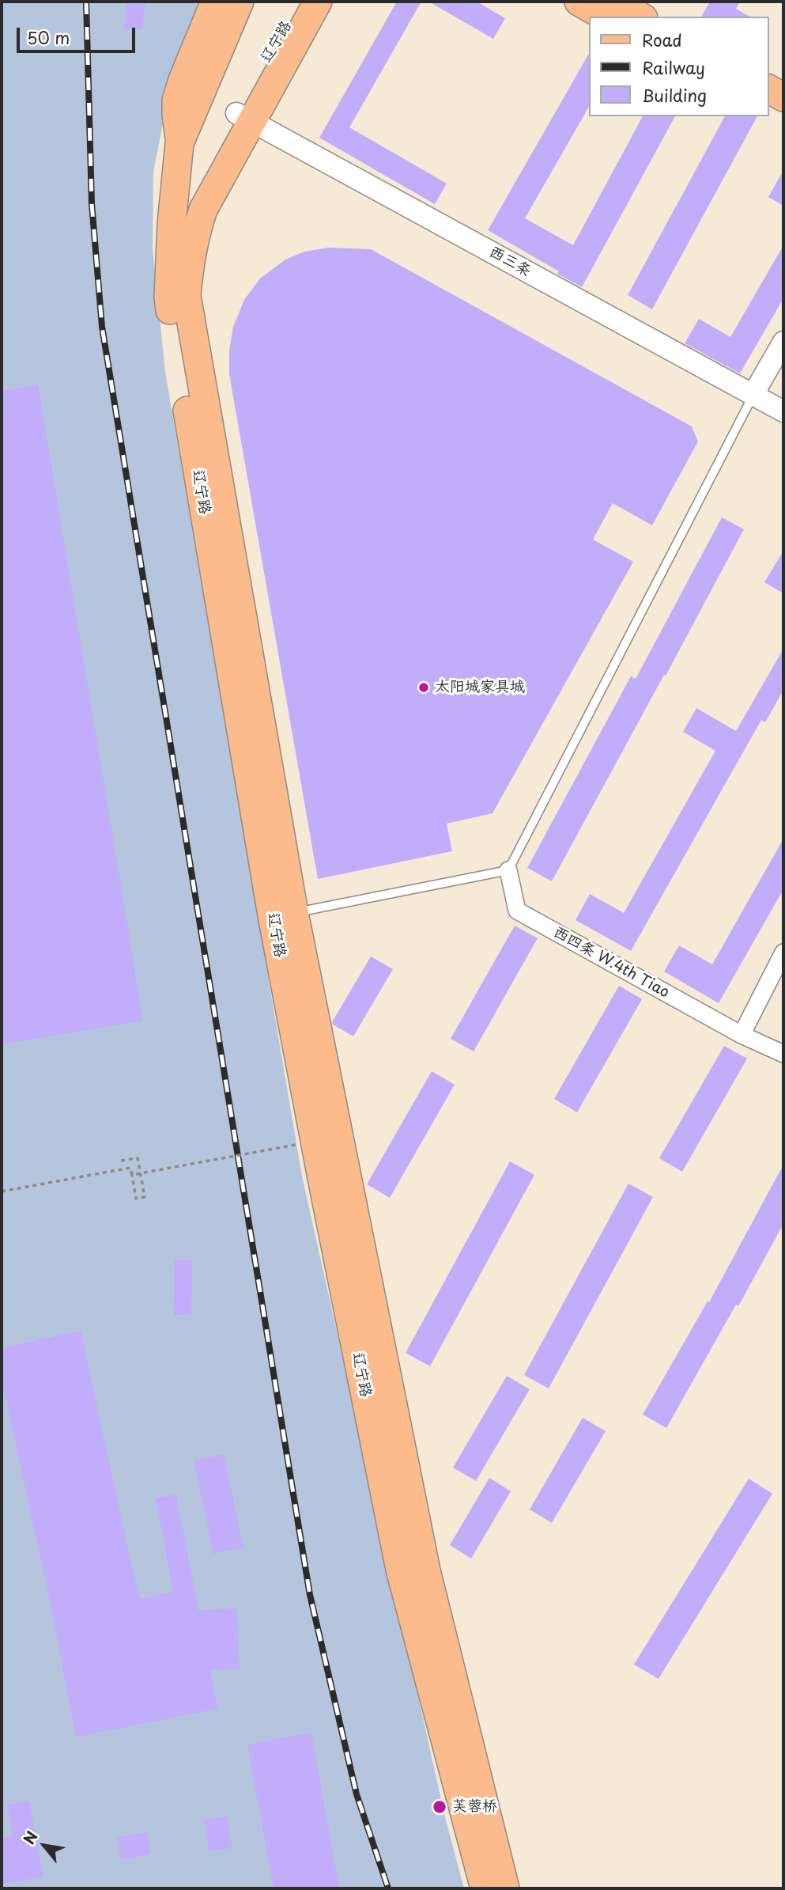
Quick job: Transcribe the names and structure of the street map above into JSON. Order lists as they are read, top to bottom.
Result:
{
  "streets": {
    "main road": ["辽宁路"],
    "street": ["西三条", "西四条 W.4th Tiao"]
  },
  "crossings": [
    ["辽宁路", "西三条"]
  ],
  "places": ["太阳城家具城", "芙蓉桥"],
  "legend": ["Road", "Railway", "Building"],
  "scale_bar": "50 m",
  "north": "top left"
}
